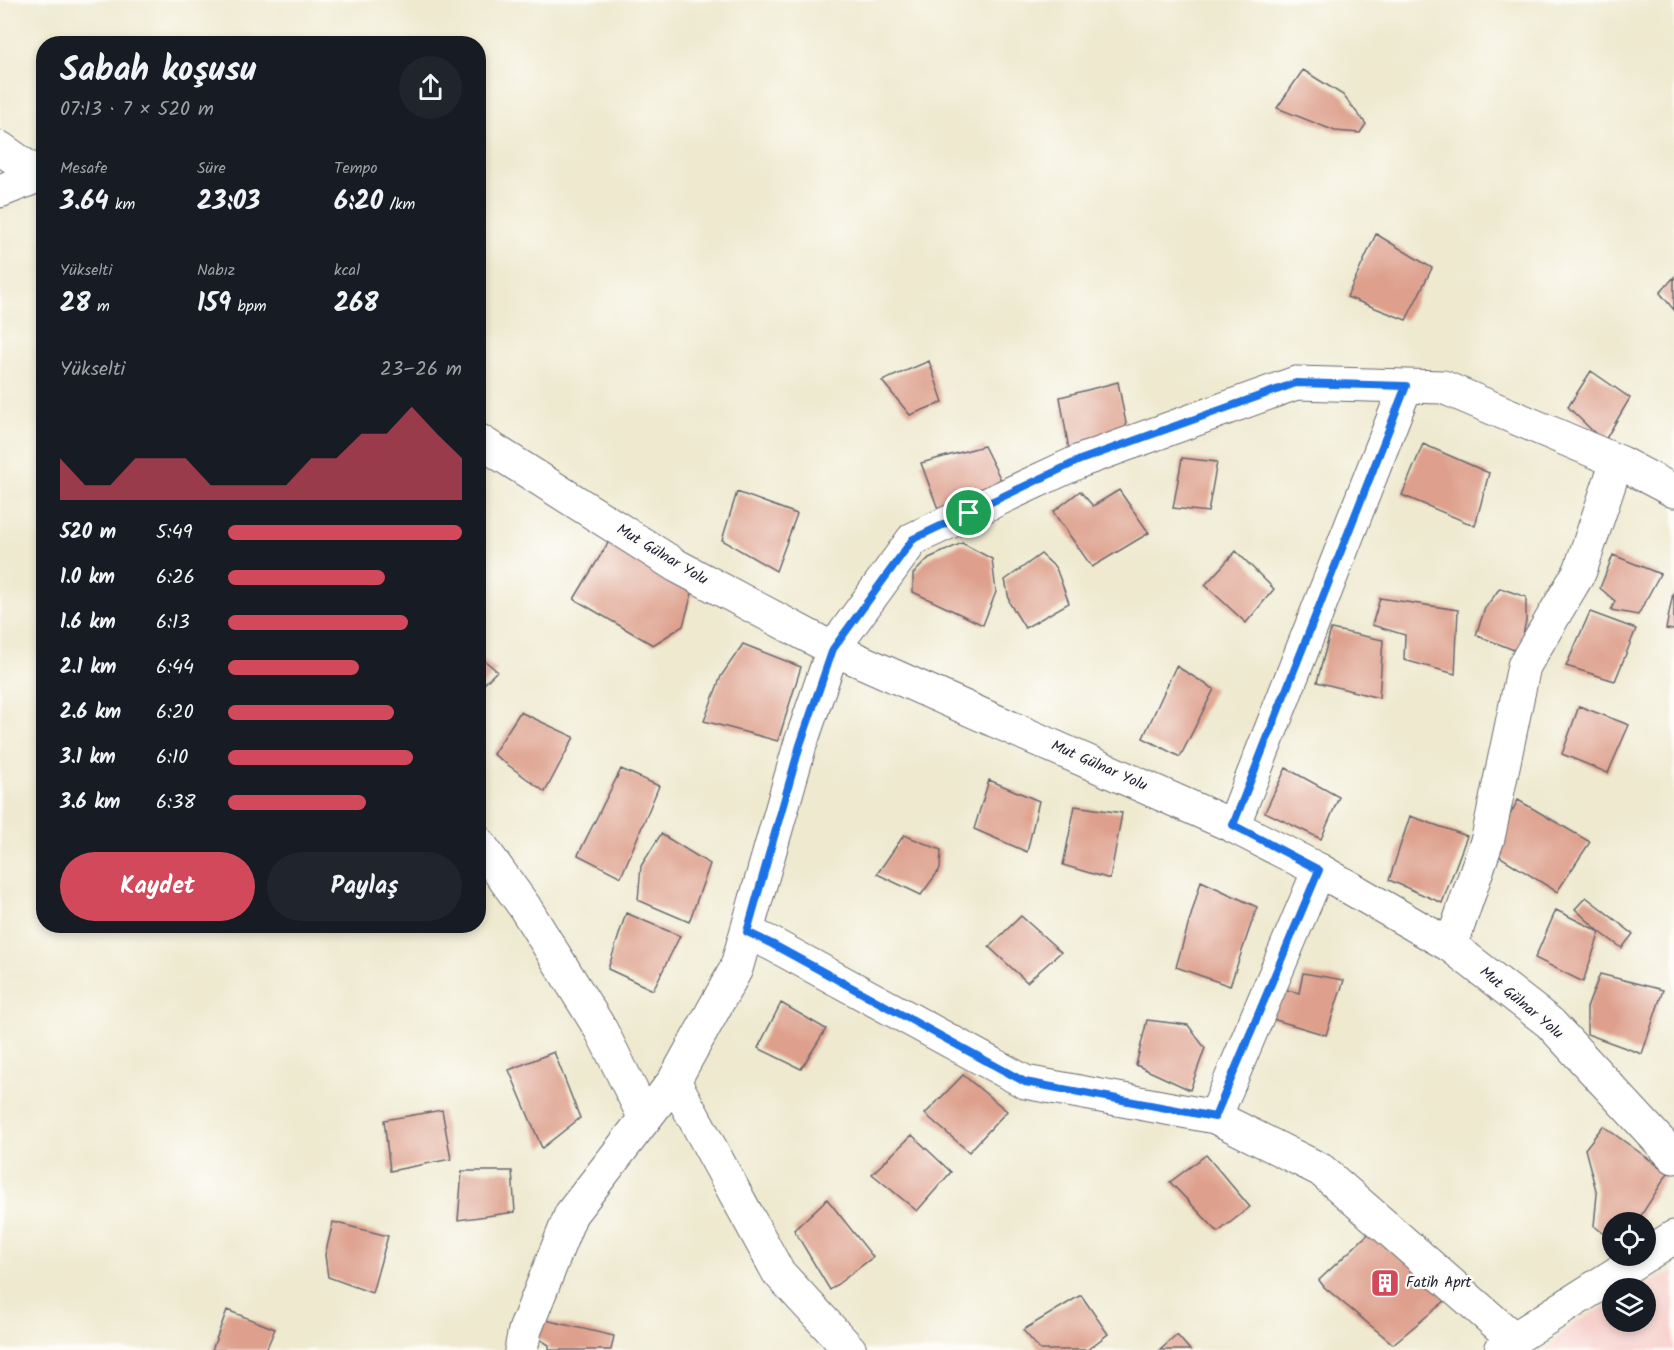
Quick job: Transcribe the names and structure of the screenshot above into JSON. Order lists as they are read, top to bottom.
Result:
{
  "streets": {
    "street": ["Mut Gülnar Yolu"]
  },
  "places": {
    "building": ["Fatih Aprt"]
  },
  "page": {
    "heading": ["Sabah koşusu", "07:13 · 7 × 520 m"],
    "stats": [
      ["Mesafe", "3.64 km"],
      ["Süre", "23:03"],
      ["Tempo", "6:20 /km"],
      ["Yükselti", "28 m"],
      ["Nabız", "159 bpm"],
      ["kcal", "268"]
    ],
    "chart": ["Yükselti", "23–26 m"],
    "list": [
      {
        "name": "520 m",
        "note": "5:49"
      },
      {
        "name": "1.0 km",
        "note": "6:26"
      },
      {
        "name": "1.6 km",
        "note": "6:13"
      },
      {
        "name": "2.1 km",
        "note": "6:44"
      },
      {
        "name": "2.6 km",
        "note": "6:20"
      },
      {
        "name": "3.1 km",
        "note": "6:10"
      },
      {
        "name": "3.6 km",
        "note": "6:38"
      }
    ],
    "buttons": ["Kaydet", "Paylaş"]
  }
}
